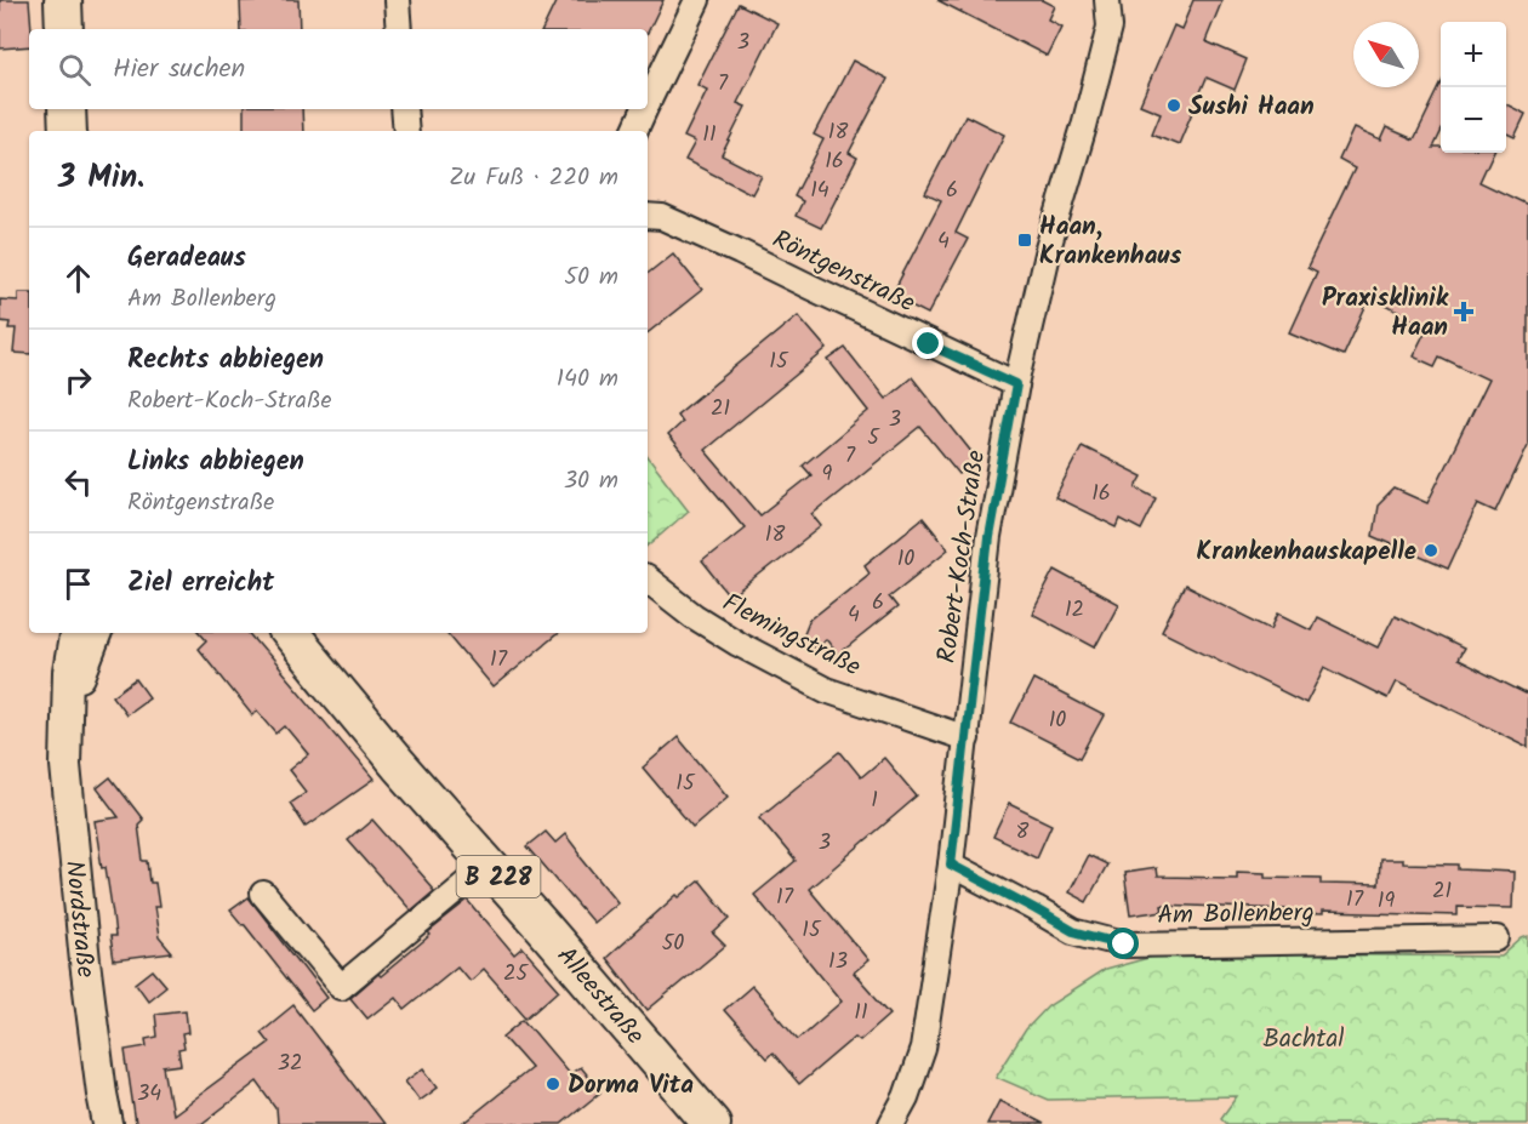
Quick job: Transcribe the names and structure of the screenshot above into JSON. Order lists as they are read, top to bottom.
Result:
{
  "streets": {
    "main road": ["B 228", "Alleestraße"],
    "street": [
      "Röntgenstraße",
      "Robert-Koch-Straße",
      "Flemingstraße",
      "Am Bollenberg",
      "Nordstraße"
    ]
  },
  "crossings": [
    ["Röntgenstraße", "Robert-Koch-Straße"],
    ["Robert-Koch-Straße", "Flemingstraße"],
    ["Robert-Koch-Straße", "Am Bollenberg"]
  ],
  "parks": ["Bachtal"],
  "places": {
    "other": ["Sushi Haan", "Krankenhauskapelle", "Dorma Vita"],
    "transit": ["Haan, Krankenhaus"],
    "health": ["Praxisklinik Haan"]
  },
  "house_numbers": [
    "3",
    "7",
    "18",
    "11",
    "16",
    "14",
    "6",
    "4",
    "15",
    "21",
    "3",
    "5",
    "7",
    "9",
    "16",
    "18",
    "10",
    "6",
    "12",
    "4",
    "17",
    "10",
    "15",
    "1",
    "8",
    "3",
    "21",
    "17",
    "17",
    "19",
    "15",
    "50",
    "13",
    "25",
    "11",
    "32",
    "34"
  ],
  "north": "top left",
  "page": {
    "map_buttons": ["+", "−"],
    "search": "Hier suchen",
    "heading": ["3 Min.", "Zu Fuß · 220 m"],
    "list": [
      ["Geradeaus", "Am Bollenberg", "50 m"],
      ["Rechts abbiegen", "Robert-Koch-Straße", "140 m"],
      ["Links abbiegen", "Röntgenstraße", "30 m"],
      "Ziel erreicht"
    ]
  }
}
